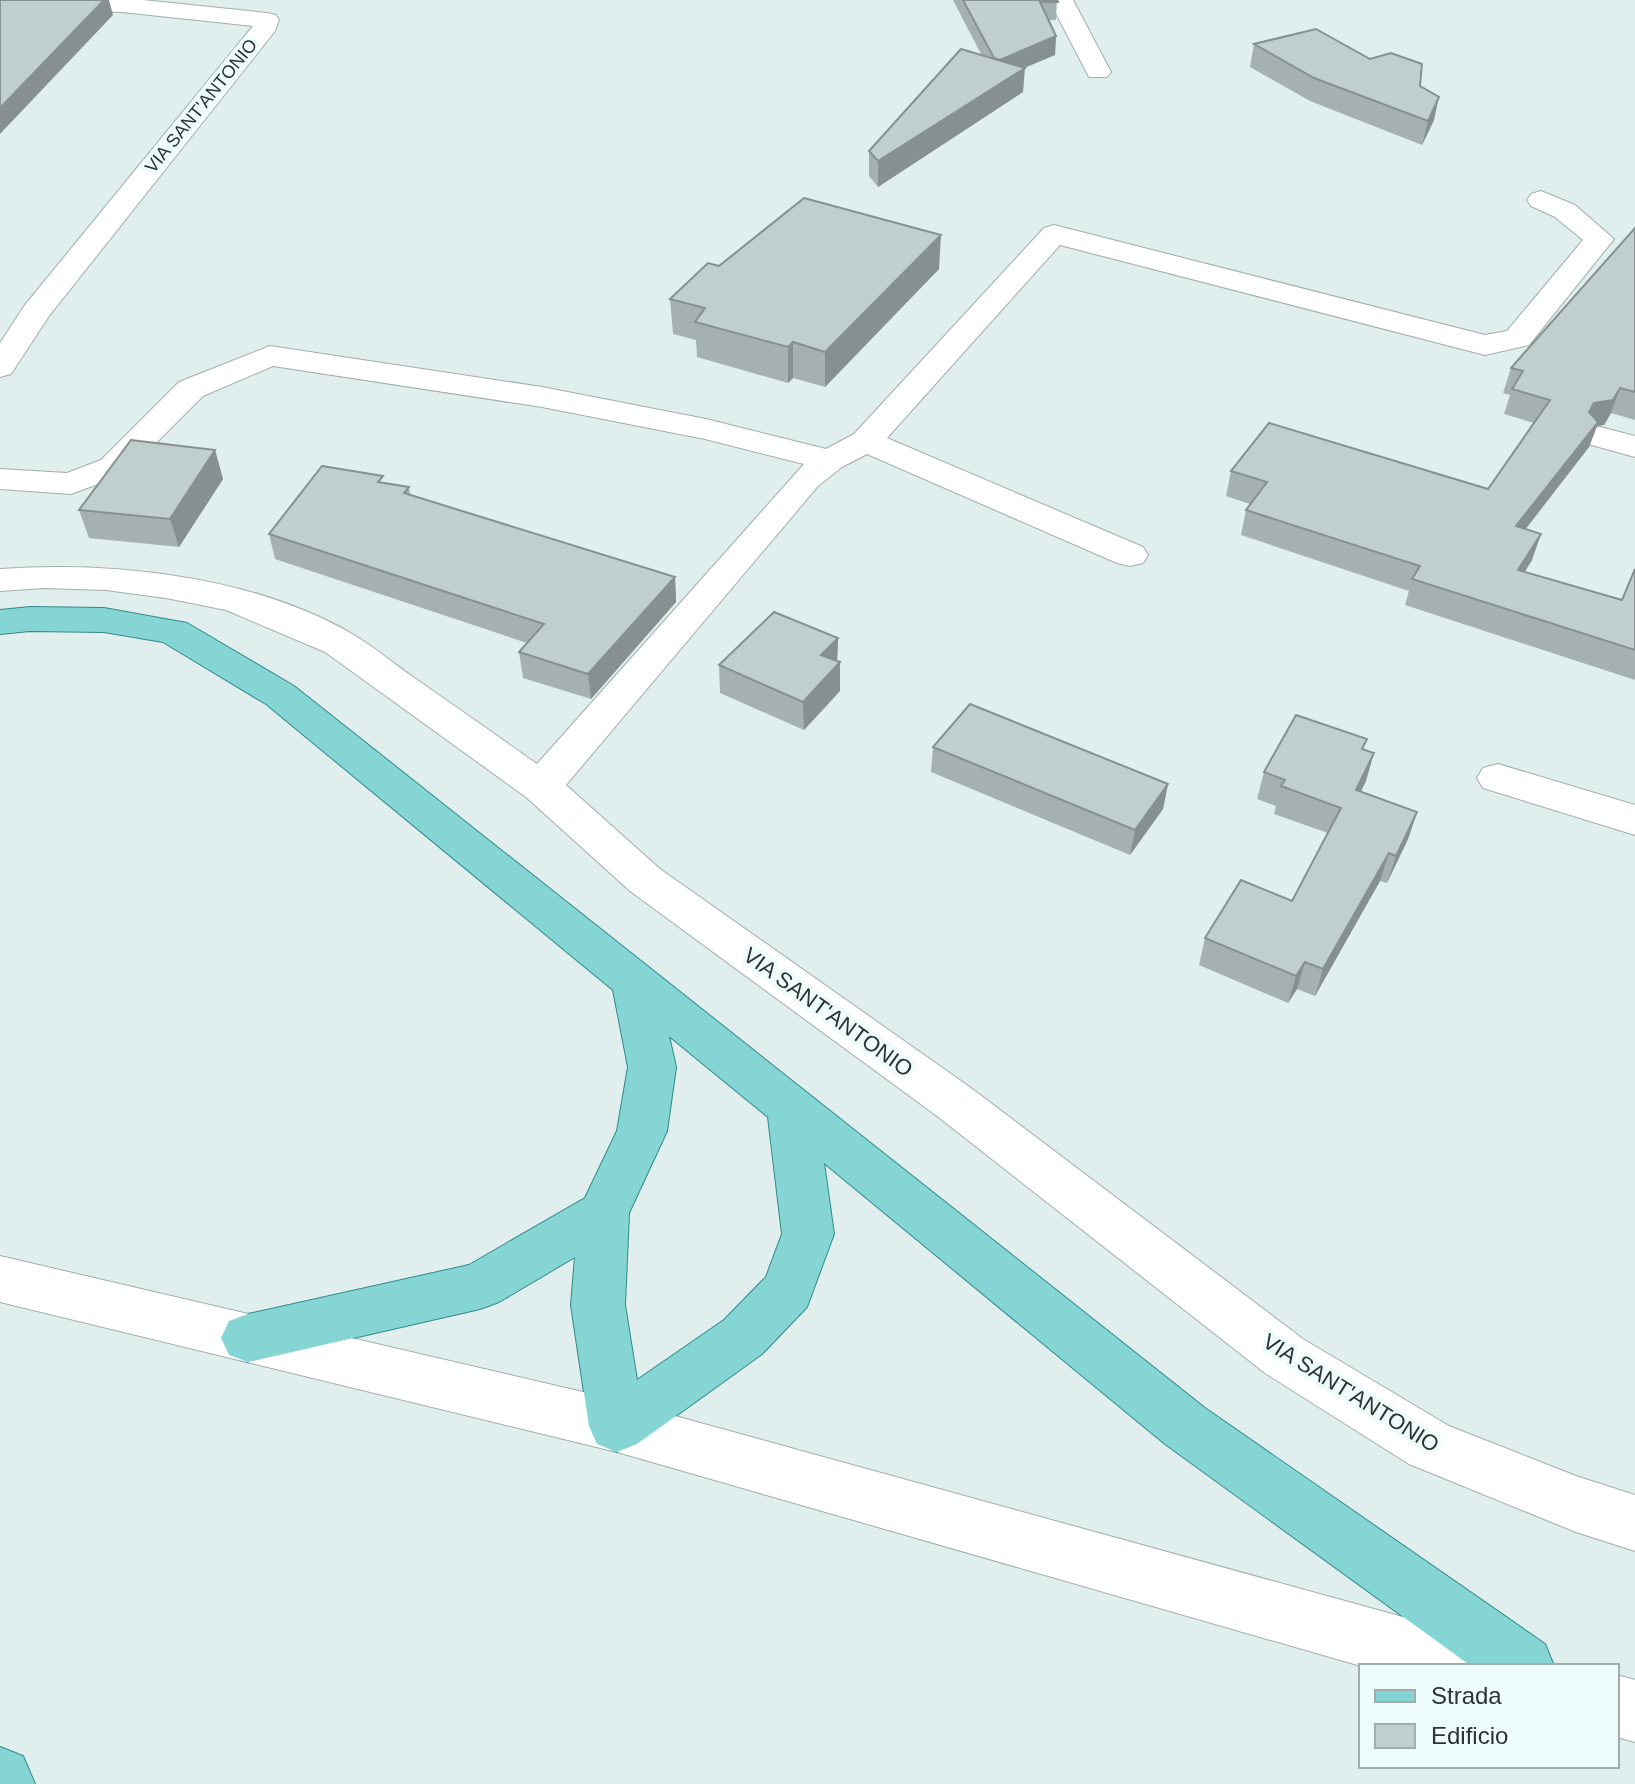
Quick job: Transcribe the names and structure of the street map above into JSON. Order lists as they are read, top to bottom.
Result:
{
  "streets": {
    "street": ["VIA SANT'ANTONIO"]
  },
  "legend": ["Strada", "Edificio"]
}
